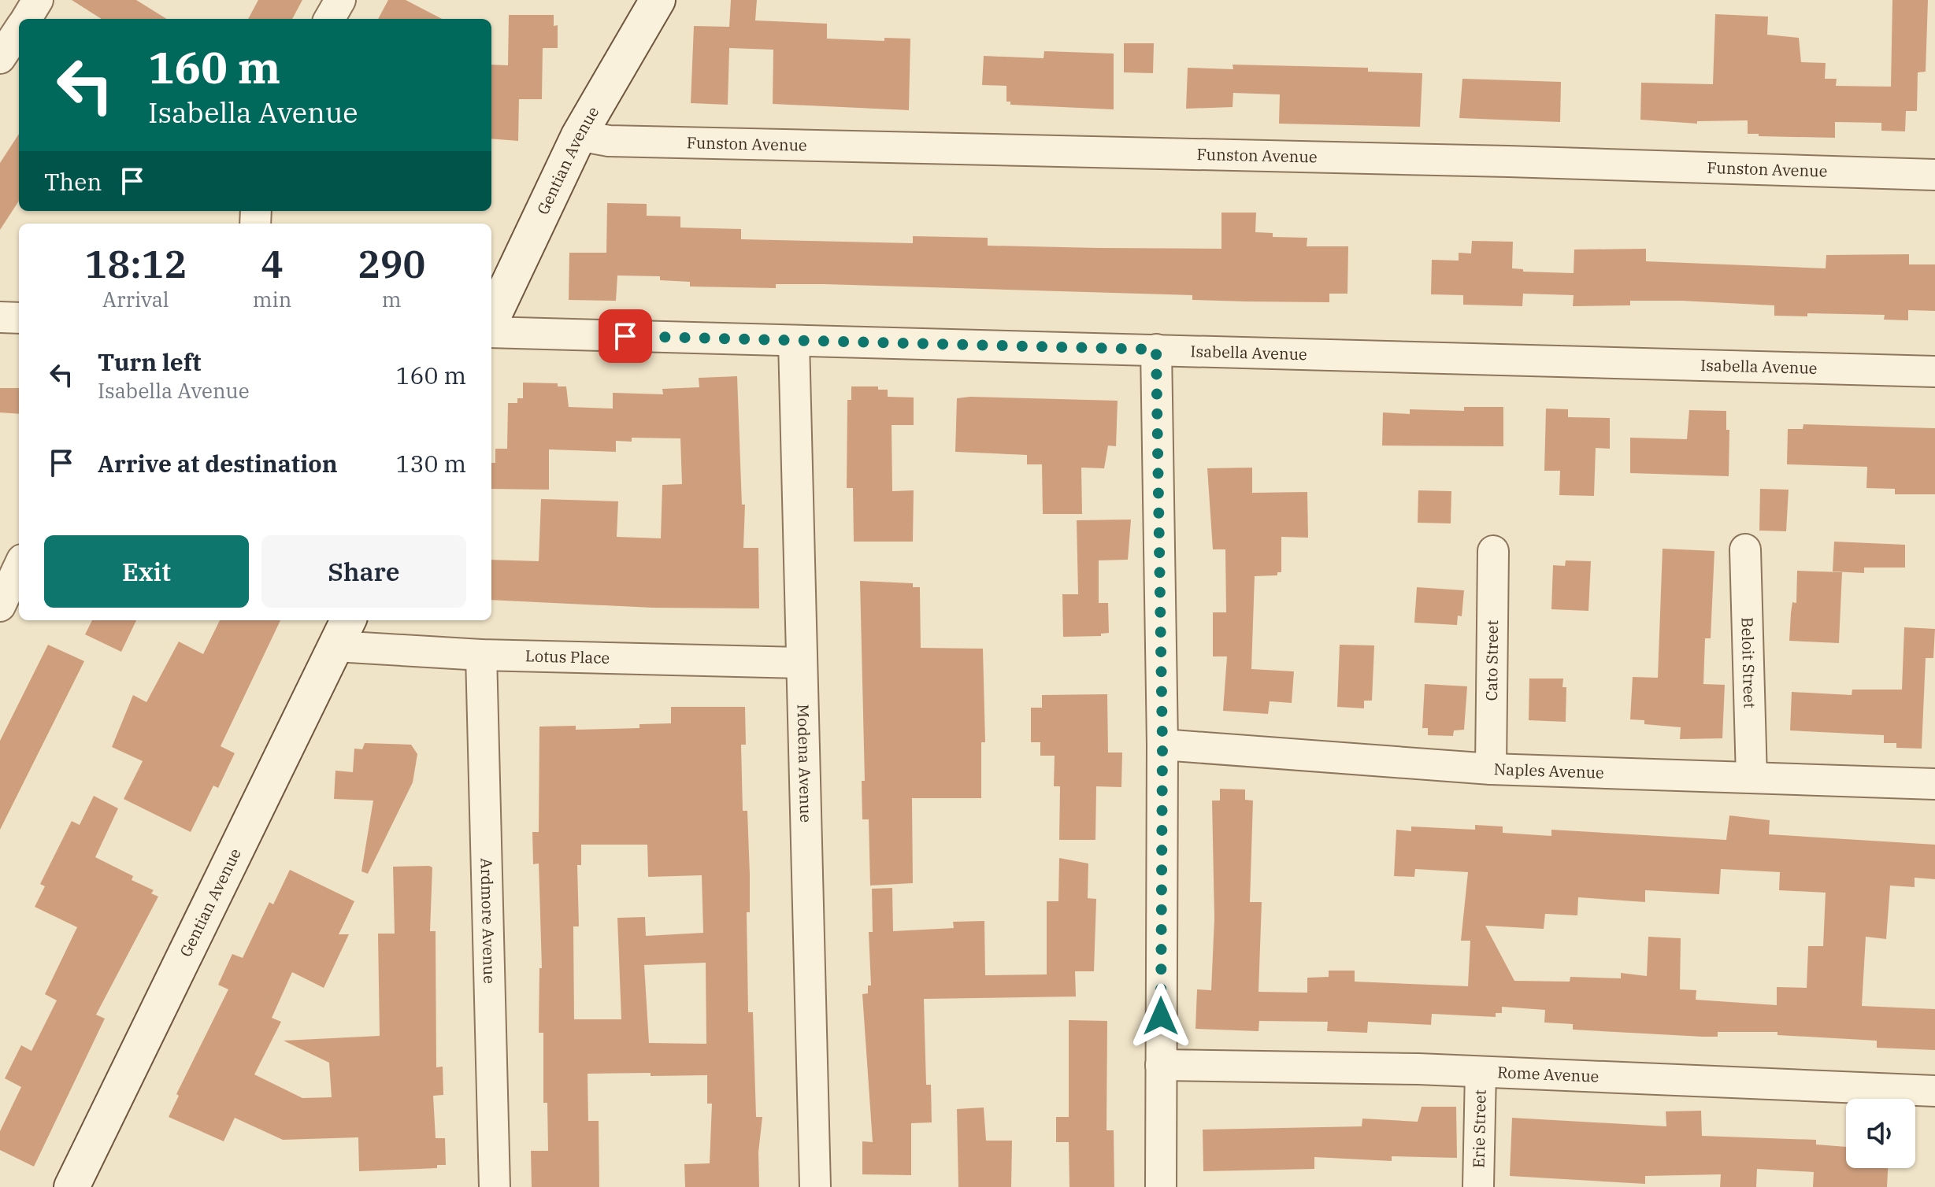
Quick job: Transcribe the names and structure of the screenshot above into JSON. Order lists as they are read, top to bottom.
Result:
{
  "streets": {
    "street": [
      "Funston Avenue",
      "Gentian Avenue",
      "Isabella Avenue",
      "Lotus Place",
      "Cato Street",
      "Beloit Street",
      "Modena Avenue",
      "Naples Avenue",
      "Ardmore Avenue",
      "Rome Avenue",
      "Erie Street"
    ]
  },
  "crossings": [
    ["Funston Avenue", "Gentian Avenue"],
    ["Gentian Avenue", "Lotus Place"],
    ["Isabella Avenue", "Modena Avenue"],
    ["Lotus Place", "Modena Avenue"],
    ["Lotus Place", "Ardmore Avenue"],
    ["Cato Street", "Naples Avenue"],
    ["Beloit Street", "Naples Avenue"],
    ["Rome Avenue", "Erie Street"]
  ],
  "page": {
    "turn": ["160 m", "Isabella Avenue"],
    "then": "Then",
    "eta": [
      "18:12",
      "Arrival",
      "4",
      "min",
      "290",
      "m"
    ],
    "list": [
      {
        "name": "Turn left",
        "note": "Isabella Avenue",
        "value": "160 m"
      },
      {
        "name": "Arrive at destination",
        "value": "130 m"
      }
    ],
    "buttons": ["Exit", "Share"]
  }
}
